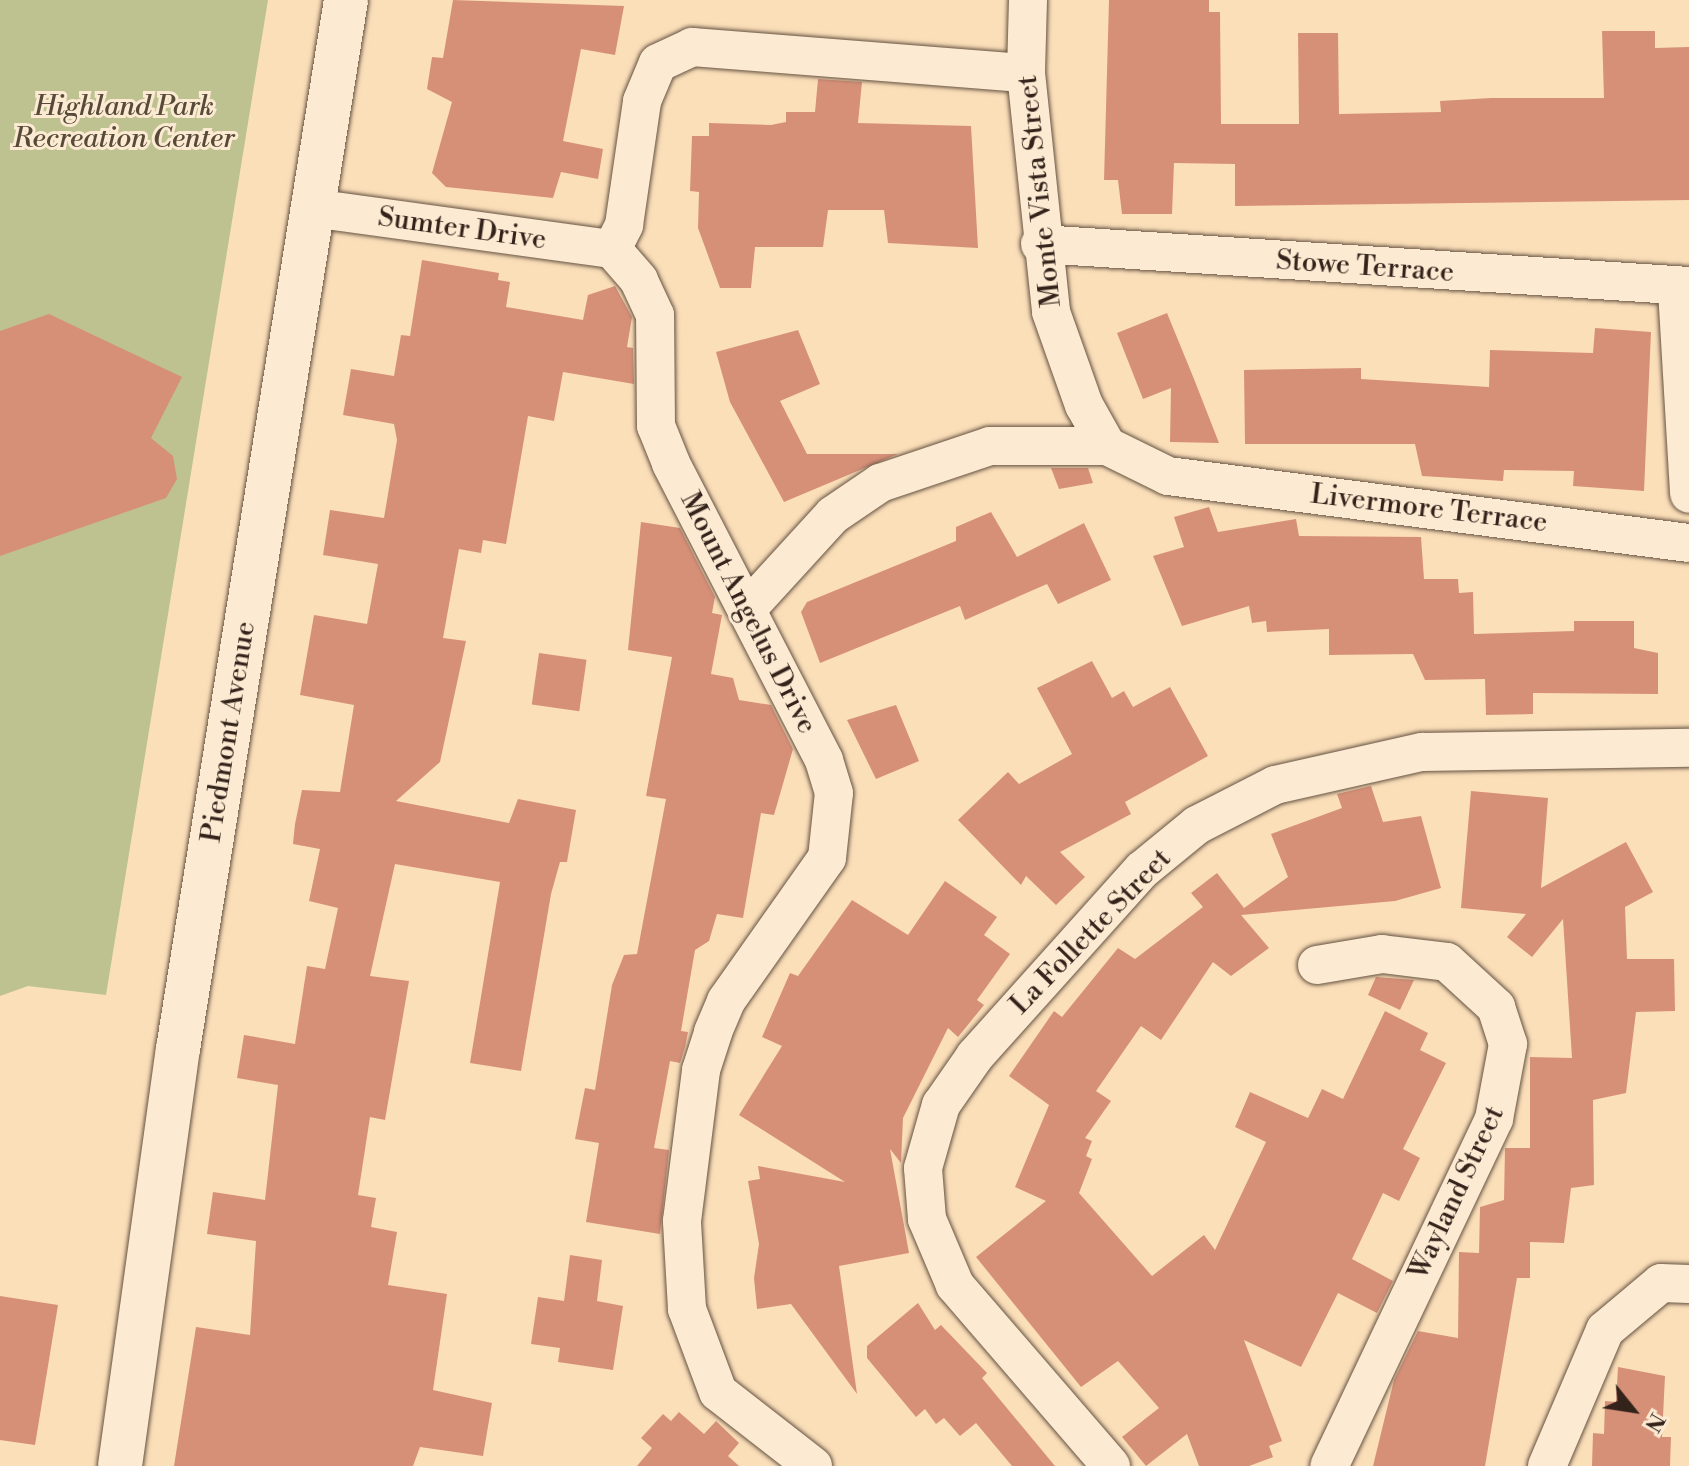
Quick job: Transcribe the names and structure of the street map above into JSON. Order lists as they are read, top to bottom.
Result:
{
  "streets": {
    "street": [
      "Monte Vista Street",
      "Sumter Drive",
      "Stowe Terrace",
      "Livermore Terrace",
      "Mount Angelus Drive",
      "Piedmont Avenue",
      "La Follette Street",
      "Wayland Street"
    ]
  },
  "crossings": [
    ["Monte Vista Street", "Stowe Terrace"],
    ["Monte Vista Street", "Livermore Terrace"],
    ["Sumter Drive", "Mount Angelus Drive"],
    ["Sumter Drive", "Piedmont Avenue"]
  ],
  "parks": ["Highland Park Recreation Center"],
  "north": "bottom right"
}
